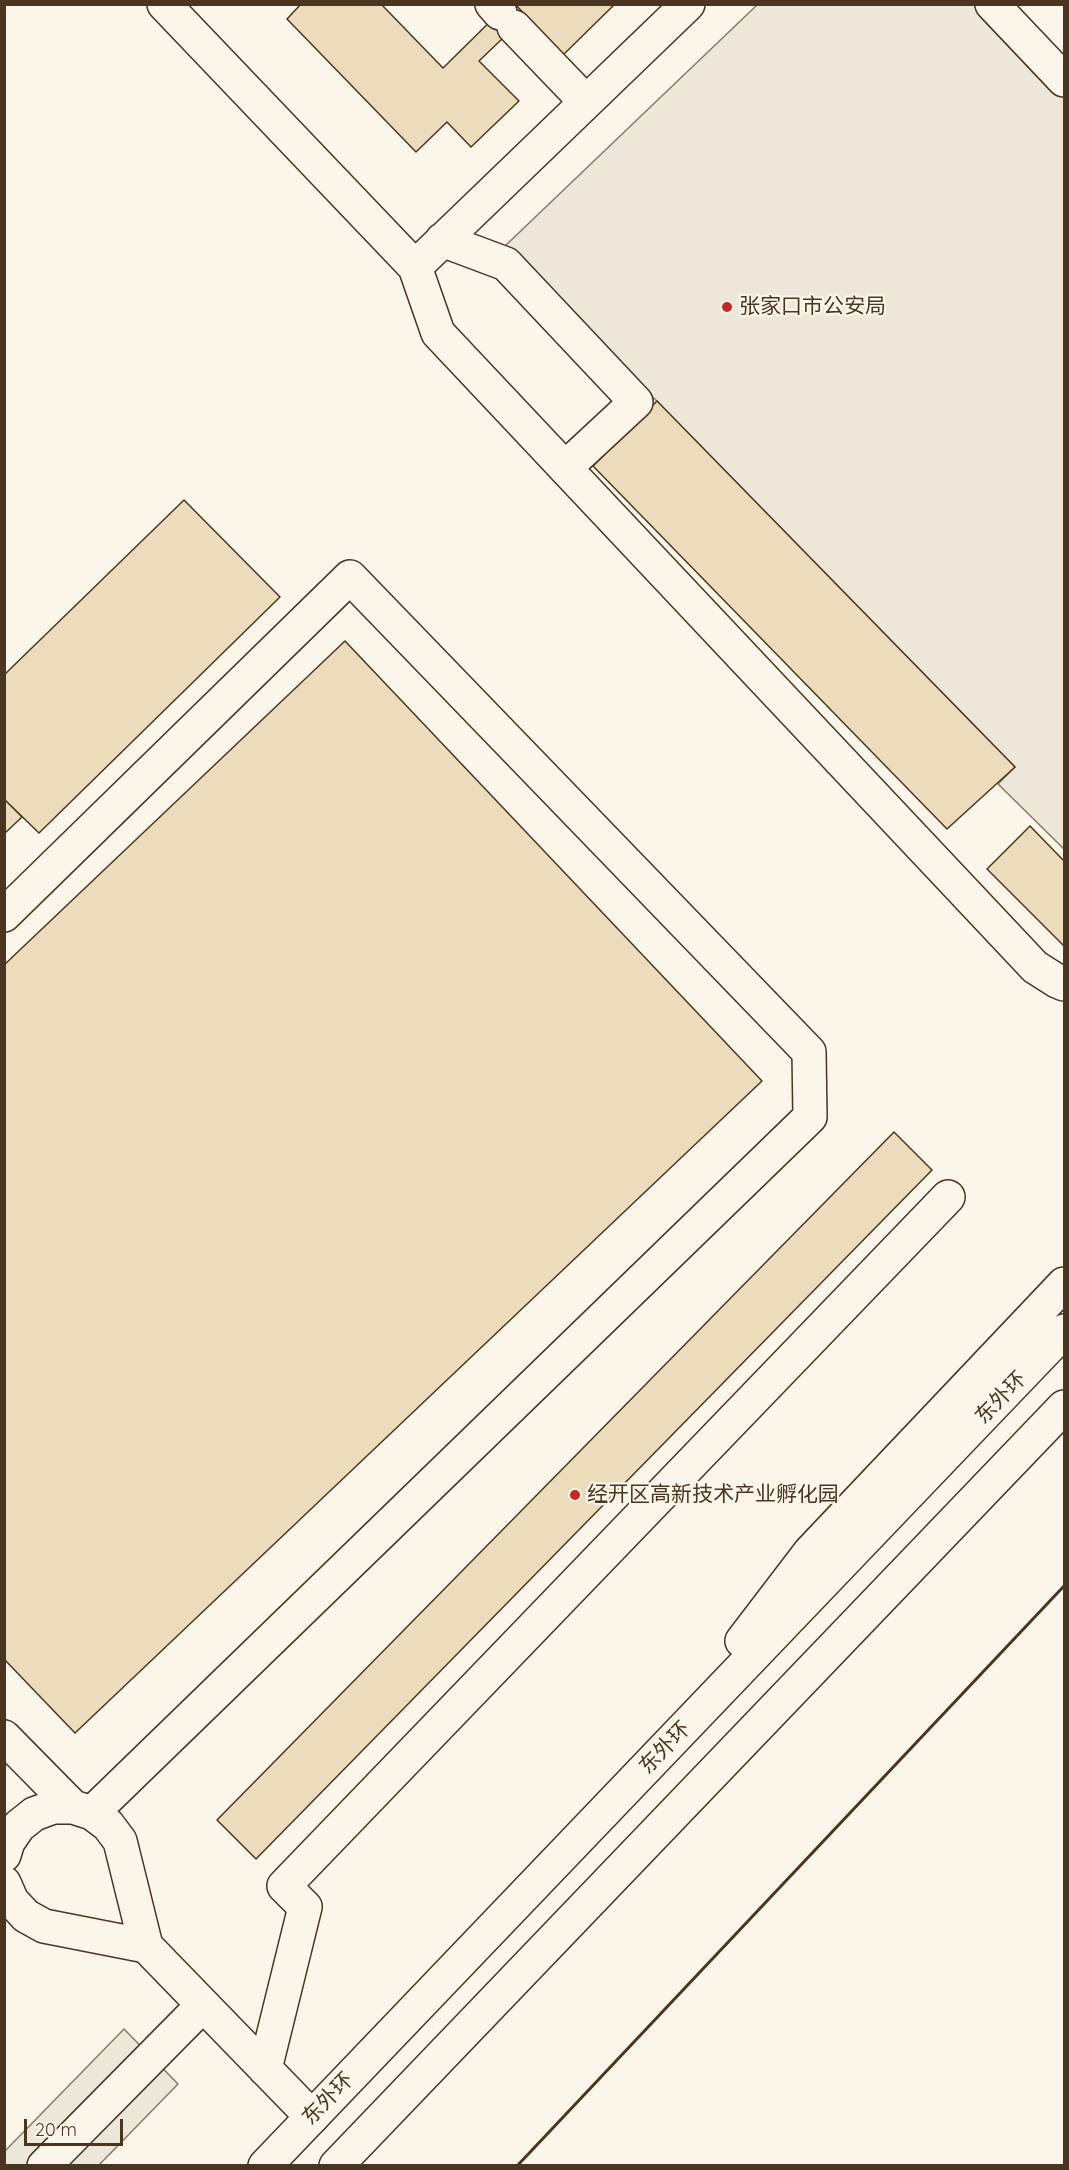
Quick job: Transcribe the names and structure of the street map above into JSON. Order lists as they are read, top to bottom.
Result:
{
  "streets": {
    "street": ["东外环"]
  },
  "places": ["张家口市公安局", "经开区高新技术产业孵化园"],
  "scale_bar": "20 m"
}
